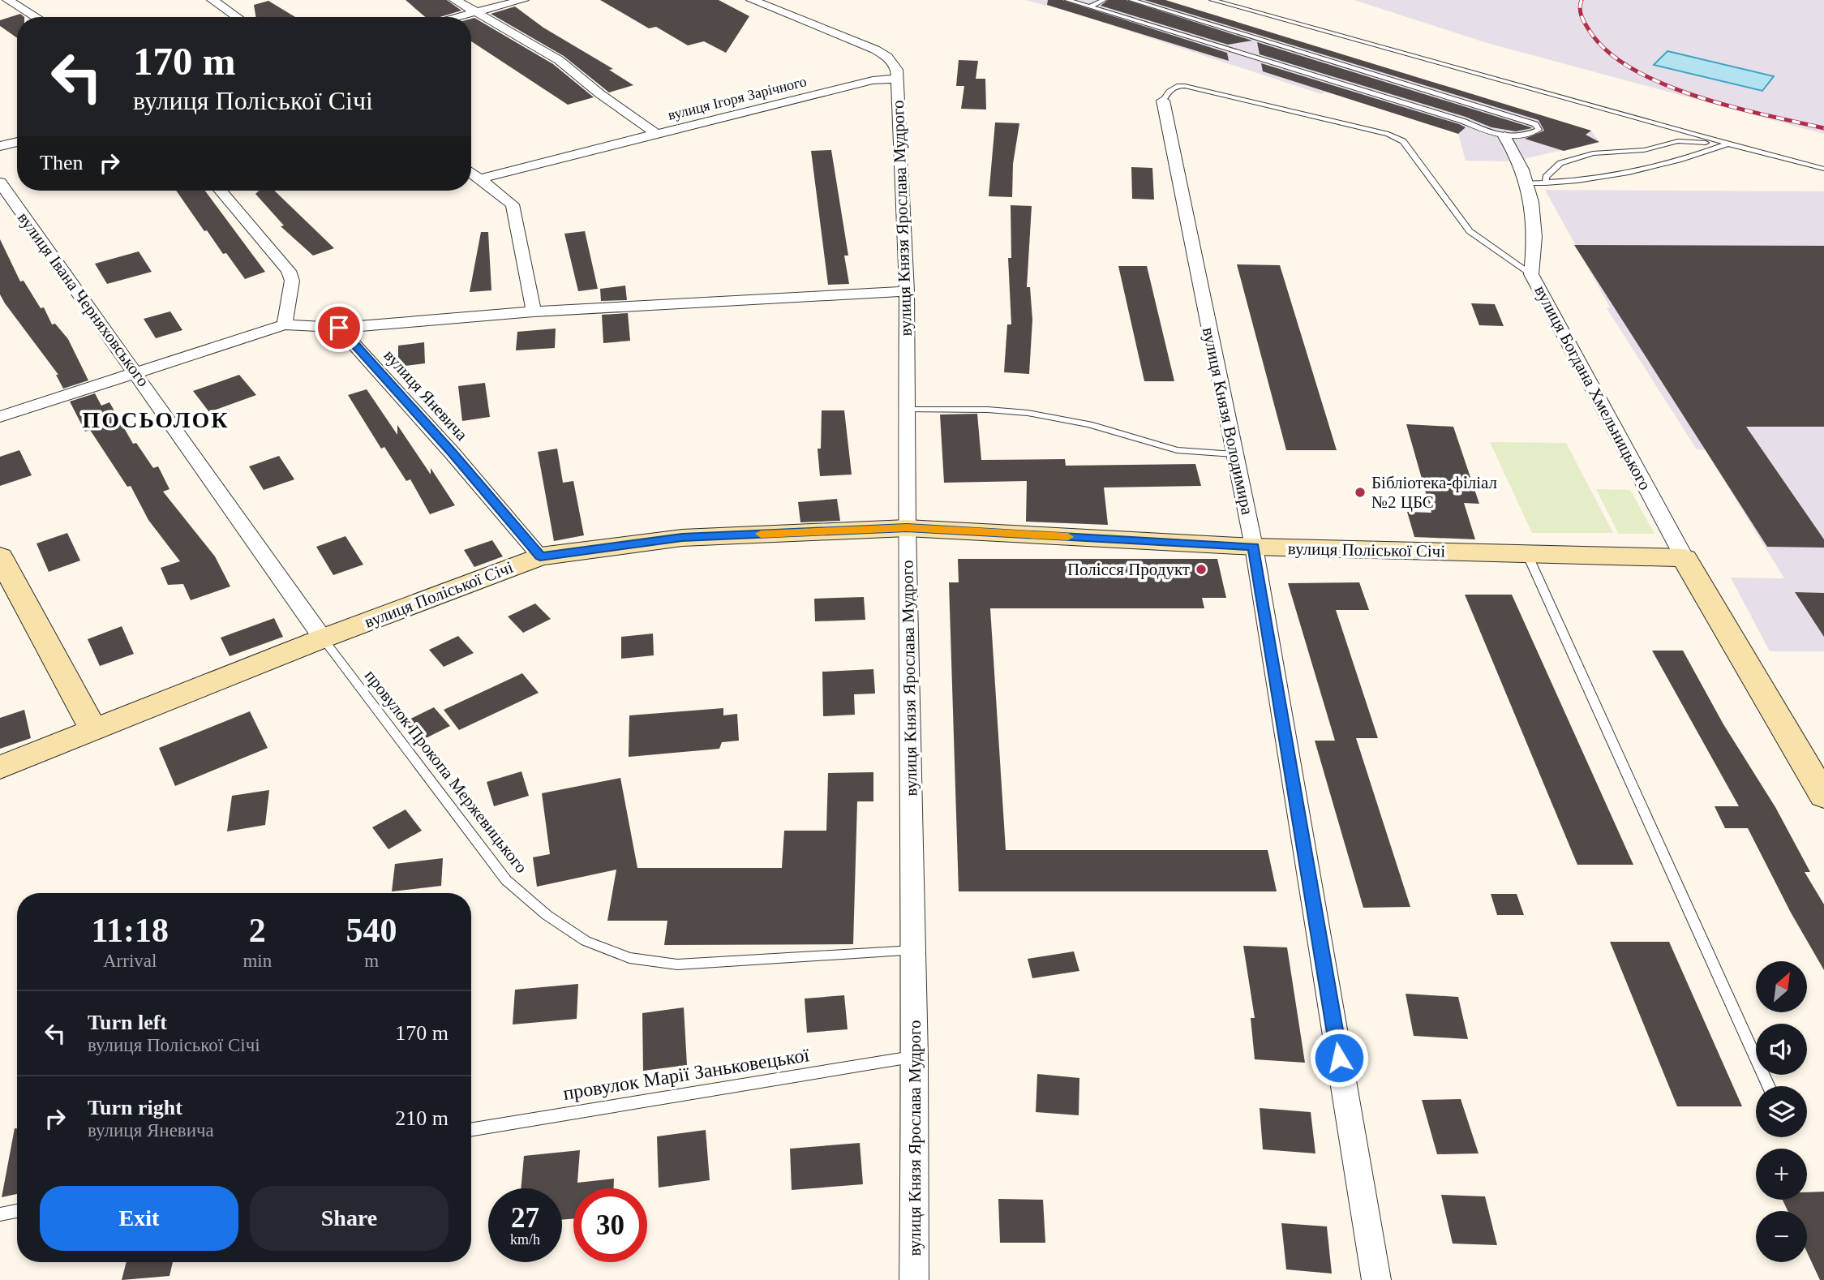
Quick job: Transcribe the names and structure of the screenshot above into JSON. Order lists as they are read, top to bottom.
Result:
{
  "streets": {
    "street": [
      "вулиця Ігоря Зарічного",
      "вулиця Князя Ярослава Мудрого",
      "вулиця Івана Черняховського",
      "вулиця Богдана Хмельницького",
      "вулиця Яневича",
      "вулиця Князя Володимира",
      "вулиця Поліської Січі"
    ],
    "lane": ["провулок Прокопа Мержевицького", "провулок Марії Заньковецької"]
  },
  "crossings": [
    ["вулиця Ігоря Зарічного", "вулиця Князя Ярослава Мудрого"],
    ["вулиця Князя Ярослава Мудрого", "вулиця Поліської Січі"],
    ["вулиця Князя Ярослава Мудрого", "провулок Прокопа Мержевицького"],
    ["вулиця Князя Ярослава Мудрого", "провулок Марії Заньковецької"],
    ["вулиця Івана Черняховського", "вулиця Поліської Січі"],
    ["вулиця Івана Черняховського", "провулок Прокопа Мержевицького"],
    ["вулиця Богдана Хмельницького", "вулиця Князя Володимира"],
    ["вулиця Богдана Хмельницького", "вулиця Поліської Січі"],
    ["вулиця Яневича", "вулиця Поліської Січі"],
    ["вулиця Князя Володимира", "вулиця Поліської Січі"],
    ["вулиця Поліської Січі", "провулок Прокопа Мержевицького"]
  ],
  "districts": ["ПОСЬОЛОК"],
  "places": ["Бібліотека-філіал №2 ЦБС", "Полісся Продукт"],
  "north": "top right",
  "page": {
    "turn": ["170 m", "вулиця Поліської Січі"],
    "then": "Then",
    "eta": [
      "11:18",
      "Arrival",
      "2",
      "min",
      "540",
      "m"
    ],
    "map_buttons": ["+", "−"],
    "list": [
      {
        "name": "Turn left",
        "note": "вулиця Поліської Січі",
        "value": "170 m"
      },
      {
        "name": "Turn right",
        "note": "вулиця Яневича",
        "value": "210 m"
      }
    ],
    "buttons": ["Exit", "Share"],
    "speed": "27 km/h",
    "limit": "30"
  }
}
